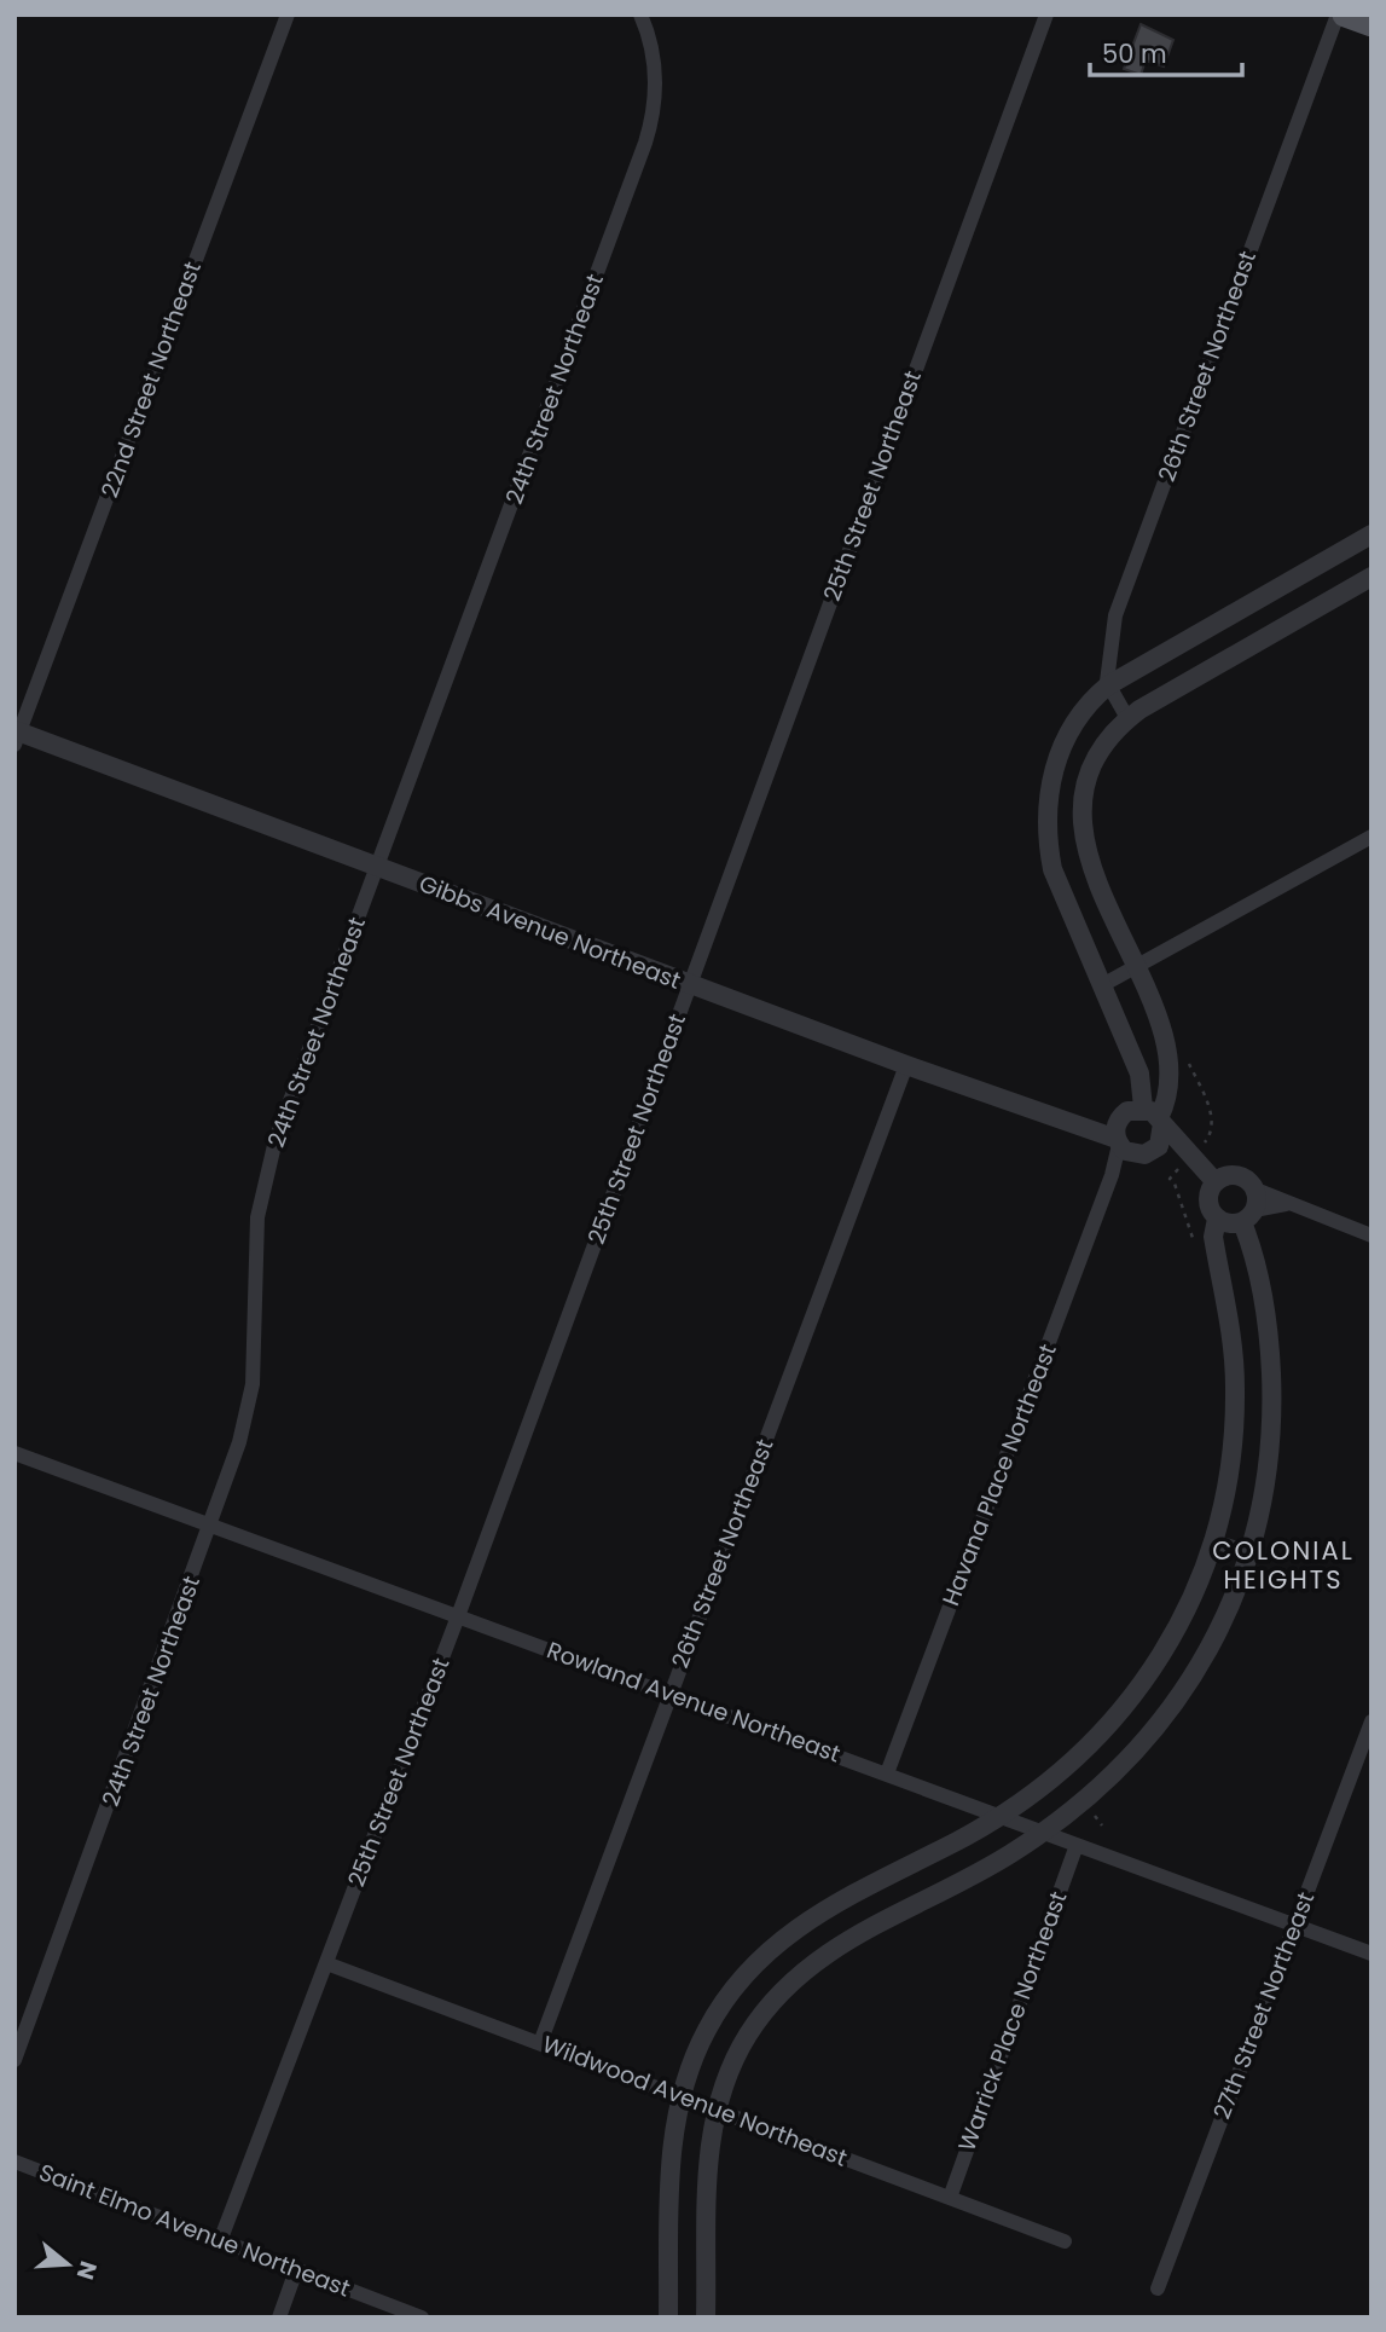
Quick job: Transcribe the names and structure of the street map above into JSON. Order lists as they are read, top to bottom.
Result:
{
  "streets": {
    "street": [
      "26th Street Northeast",
      "22nd Street Northeast",
      "24th Street Northeast",
      "25th Street Northeast",
      "Gibbs Avenue Northeast",
      "Havana Place Northeast",
      "Rowland Avenue Northeast",
      "27th Street Northeast",
      "Warrick Place Northeast",
      "Wildwood Avenue Northeast",
      "Saint Elmo Avenue Northeast"
    ]
  },
  "crossings": [
    ["26th Street Northeast", "Gibbs Avenue Northeast"],
    ["26th Street Northeast", "Rowland Avenue Northeast"],
    ["26th Street Northeast", "Wildwood Avenue Northeast"],
    ["22nd Street Northeast", "Gibbs Avenue Northeast"],
    ["24th Street Northeast", "Gibbs Avenue Northeast"],
    ["24th Street Northeast", "Rowland Avenue Northeast"],
    ["25th Street Northeast", "Gibbs Avenue Northeast"],
    ["25th Street Northeast", "Rowland Avenue Northeast"],
    ["25th Street Northeast", "Wildwood Avenue Northeast"],
    ["25th Street Northeast", "Saint Elmo Avenue Northeast"],
    ["Gibbs Avenue Northeast", "Havana Place Northeast"],
    ["Havana Place Northeast", "Rowland Avenue Northeast"],
    ["Rowland Avenue Northeast", "27th Street Northeast"],
    ["Rowland Avenue Northeast", "Warrick Place Northeast"],
    ["Warrick Place Northeast", "Wildwood Avenue Northeast"]
  ],
  "districts": ["COLONIAL HEIGHTS"],
  "scale_bar": "50 m",
  "north": "right"
}
